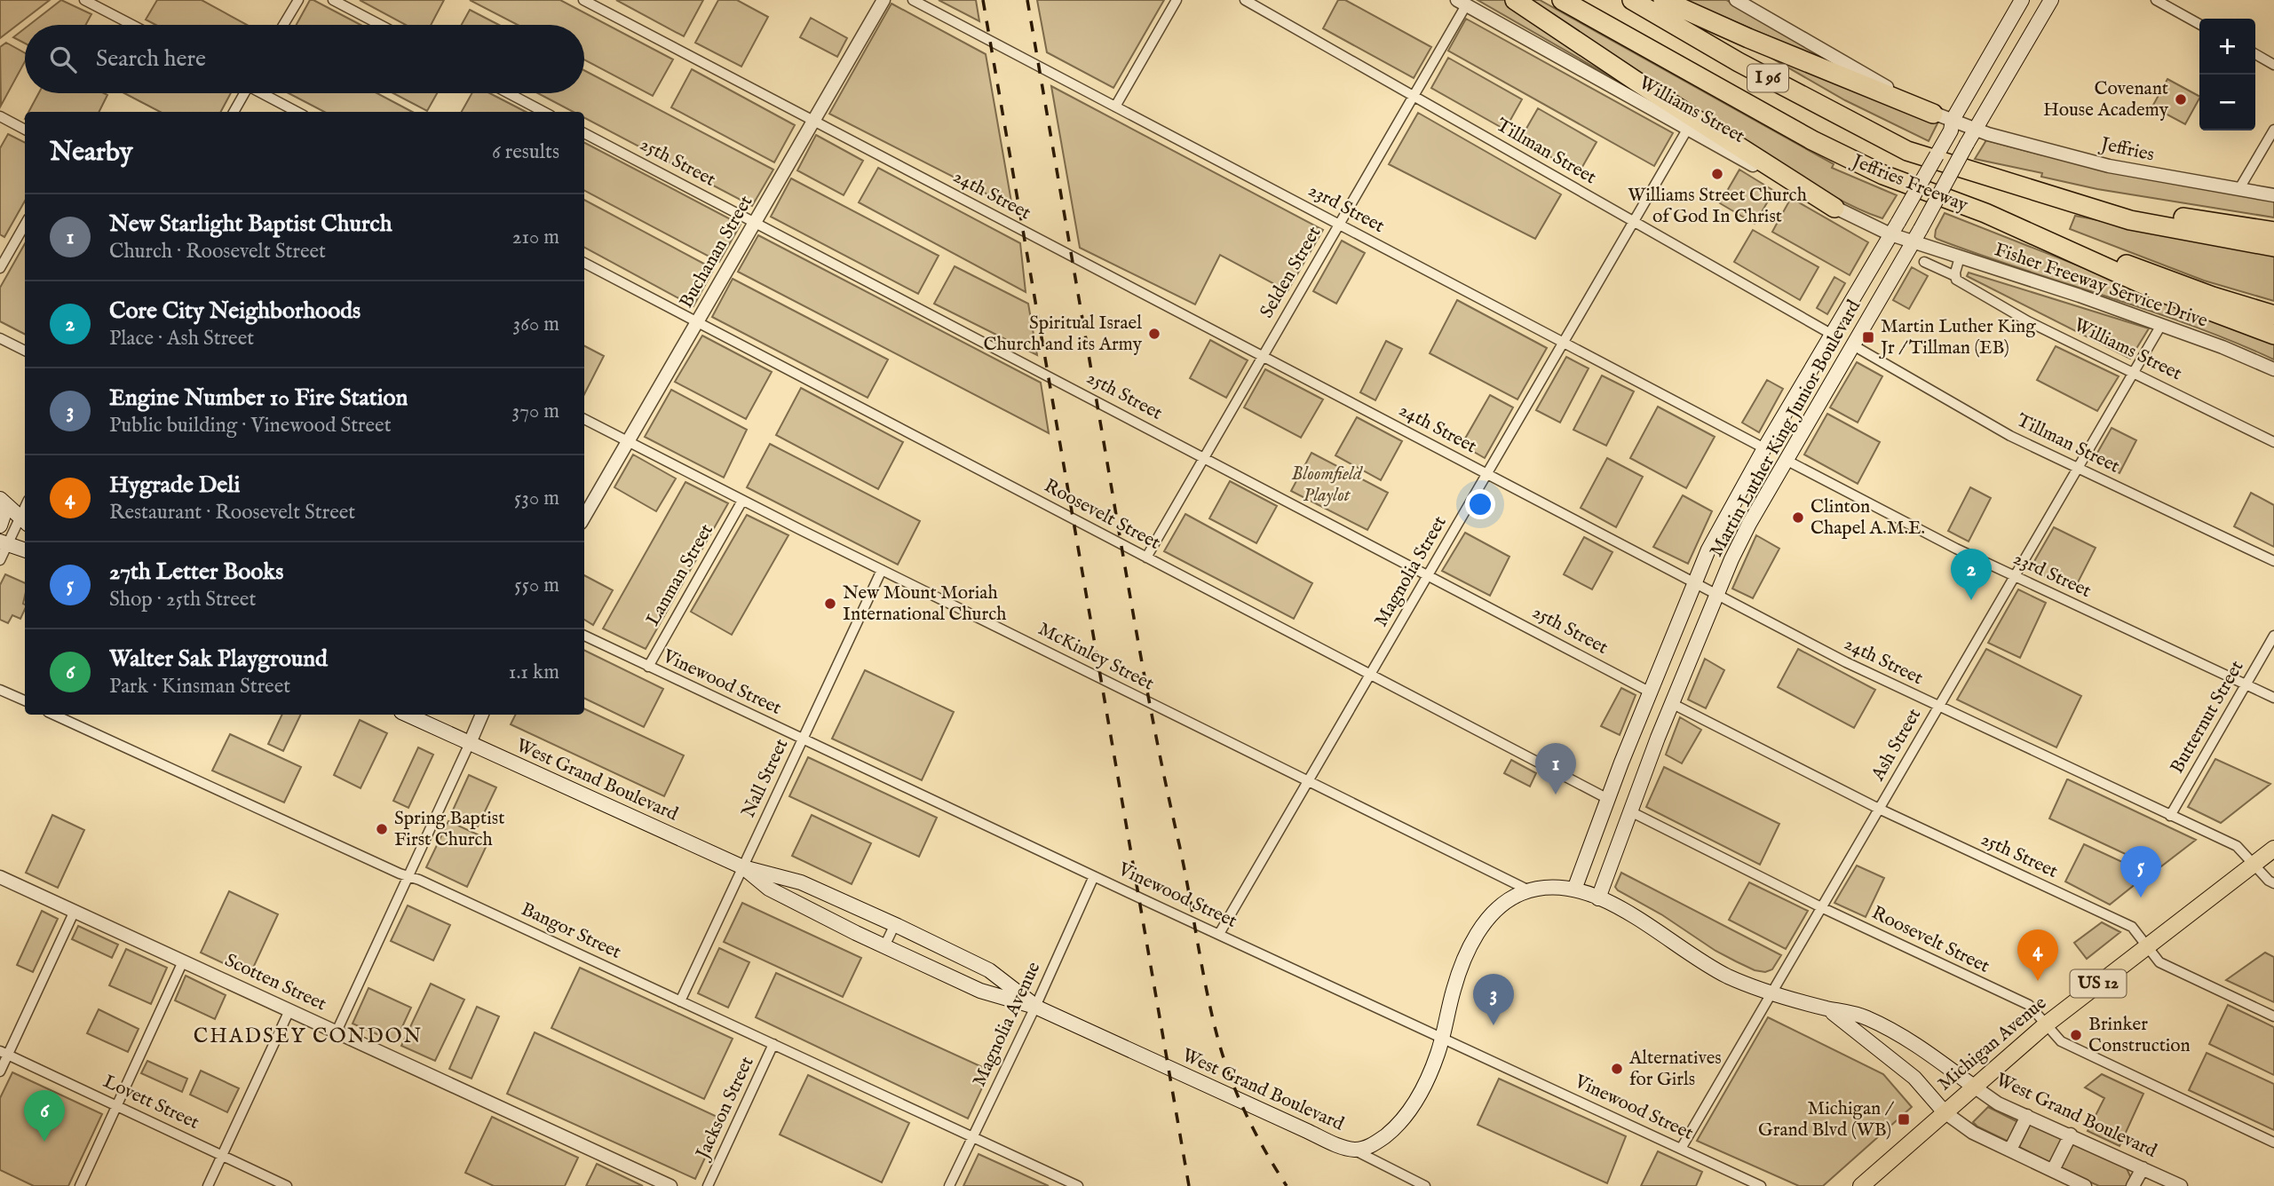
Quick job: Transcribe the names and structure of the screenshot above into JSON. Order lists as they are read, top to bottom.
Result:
{
  "streets": {
    "highway": ["I 96", "Jeffries Freeway"],
    "main road": [
      "Martin Luther King Junior Boulevard",
      "West Grand Boulevard",
      "US 12",
      "Michigan Avenue"
    ],
    "street": [
      "Williams Street",
      "Jeffries",
      "Tillman Street",
      "25th Street",
      "24th Street",
      "23rd Street",
      "Buchanan Street",
      "Selden Street",
      "Fisher Freeway Service Drive",
      "Roosevelt Street",
      "Magnolia Street",
      "Lanman Street",
      "McKinley Street",
      "Vinewood Street",
      "Butternut Street",
      "Ash Street",
      "Nall Street",
      "Bangor Street",
      "Scotten Street",
      "Magnolia Avenue",
      "Lovett Street",
      "Jackson Street"
    ]
  },
  "crossings": [
    ["Williams Street", "Selden Street"],
    ["Williams Street", "Fisher Freeway Service Drive"],
    ["Williams Street", "Martin Luther King Junior Boulevard"],
    ["Williams Street", "Magnolia Street"],
    ["Williams Street", "Ash Street"],
    ["Jeffries", "Martin Luther King Junior Boulevard"],
    ["Tillman Street", "Selden Street"],
    ["Tillman Street", "Martin Luther King Junior Boulevard"],
    ["Tillman Street", "Magnolia Street"],
    ["Tillman Street", "Ash Street"],
    ["25th Street", "Buchanan Street"],
    ["25th Street", "Selden Street"],
    ["25th Street", "Martin Luther King Junior Boulevard"],
    ["25th Street", "Magnolia Street"],
    ["25th Street", "Ash Street"],
    ["25th Street", "Michigan Avenue"],
    ["24th Street", "Buchanan Street"],
    ["24th Street", "Selden Street"],
    ["24th Street", "Martin Luther King Junior Boulevard"],
    ["24th Street", "Magnolia Street"],
    ["24th Street", "Butternut Street"],
    ["24th Street", "Ash Street"],
    ["24th Street", "Michigan Avenue"],
    ["23rd Street", "Selden Street"],
    ["23rd Street", "Martin Luther King Junior Boulevard"],
    ["23rd Street", "Magnolia Street"],
    ["23rd Street", "Butternut Street"],
    ["23rd Street", "Ash Street"],
    ["Buchanan Street", "Roosevelt Street"],
    ["Buchanan Street", "McKinley Street"],
    ["Selden Street", "Roosevelt Street"],
    ["Fisher Freeway Service Drive", "Martin Luther King Junior Boulevard"],
    ["Fisher Freeway Service Drive", "Ash Street"],
    ["Martin Luther King Junior Boulevard", "Roosevelt Street"],
    ["Martin Luther King Junior Boulevard", "West Grand Boulevard"],
    ["Roosevelt Street", "Magnolia Street"],
    ["Roosevelt Street", "Ash Street"],
    ["Roosevelt Street", "Michigan Avenue"],
    ["Magnolia Street", "McKinley Street"],
    ["Magnolia Street", "Vinewood Street"],
    ["Lanman Street", "McKinley Street"],
    ["Lanman Street", "Vinewood Street"],
    ["McKinley Street", "Nall Street"],
    ["McKinley Street", "West Grand Boulevard"],
    ["Vinewood Street", "Ash Street"],
    ["Vinewood Street", "Nall Street"],
    ["Vinewood Street", "West Grand Boulevard"],
    ["Vinewood Street", "Magnolia Avenue"],
    ["Ash Street", "West Grand Boulevard"],
    ["Nall Street", "West Grand Boulevard"],
    ["Nall Street", "Bangor Street"],
    ["West Grand Boulevard", "Magnolia Avenue"],
    ["West Grand Boulevard", "Michigan Avenue"],
    ["Bangor Street", "Magnolia Avenue"],
    ["Bangor Street", "Jackson Street"]
  ],
  "districts": ["CHADSEY CONDON"],
  "parks": ["Bloomfield Playlot"],
  "places": {
    "other": [
      "Covenant House Academy",
      "Williams Street Church of God In Christ",
      "Spiritual Israel Church and its Army",
      "Clinton Chapel A.M.E.",
      "New Mount Moriah International Church",
      "Spring Baptist First Church",
      "Brinker Construction",
      "Alternatives for Girls"
    ],
    "transit": ["Martin Luther King Jr / Tillman (EB)", "Michigan / Grand Blvd (WB)"]
  },
  "page": {
    "map_buttons": ["+", "−"],
    "search": "Search here",
    "heading": ["Nearby", "6 results"],
    "list": [
      {
        "mark": "1",
        "name": "New Starlight Baptist Church",
        "note": "Church · Roosevelt Street",
        "value": "210 m"
      },
      {
        "mark": "2",
        "name": "Core City Neighborhoods",
        "note": "Place · Ash Street",
        "value": "360 m"
      },
      {
        "mark": "3",
        "name": "Engine Number 10 Fire Station",
        "note": "Public building · Vinewood Street",
        "value": "370 m"
      },
      {
        "mark": "4",
        "name": "Hygrade Deli",
        "note": "Restaurant · Roosevelt Street",
        "value": "530 m"
      },
      {
        "mark": "5",
        "name": "27th Letter Books",
        "note": "Shop · 25th Street",
        "value": "550 m"
      },
      {
        "mark": "6",
        "name": "Walter Sak Playground",
        "note": "Park · Kinsman Street",
        "value": "1.1 km"
      }
    ],
    "pins": [
      "2",
      "1",
      "5",
      "4",
      "3",
      "6"
    ]
  }
}
